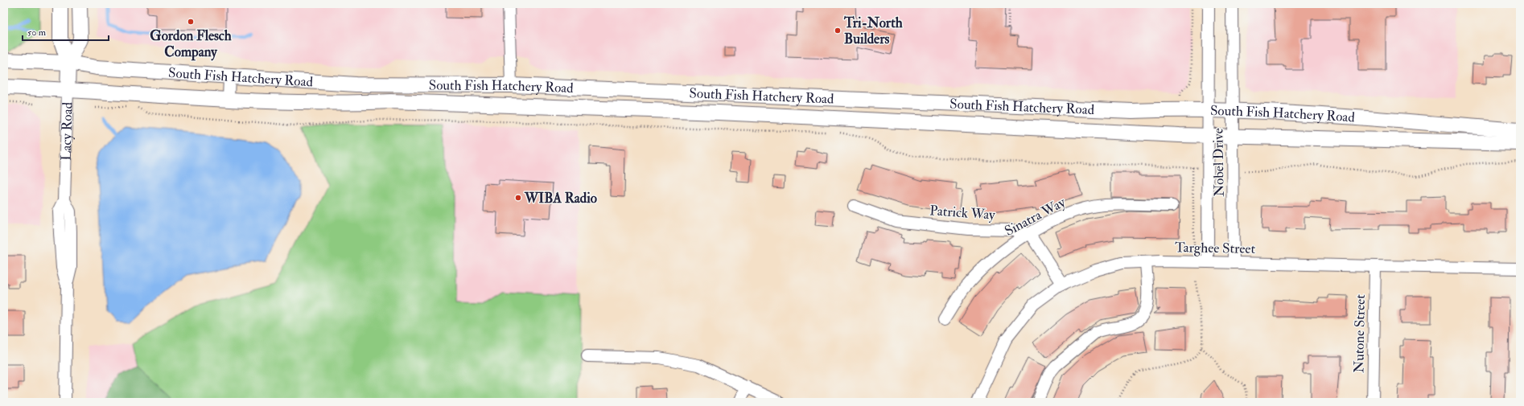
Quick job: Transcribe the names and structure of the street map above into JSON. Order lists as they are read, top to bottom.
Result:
{
  "streets": {
    "main road": ["South Fish Hatchery Road", "Lacy Road"],
    "street": [
      "Nobel Drive",
      "Patrick Way",
      "Sinatra Way",
      "Targhee Street",
      "Nutone Street"
    ]
  },
  "crossings": [
    ["South Fish Hatchery Road", "Lacy Road"],
    ["South Fish Hatchery Road", "Nobel Drive"],
    ["Nobel Drive", "Targhee Street"],
    ["Patrick Way", "Sinatra Way"],
    ["Targhee Street", "Nutone Street"]
  ],
  "places": ["Gordon Flesch Company", "Tri-North Builders", "WIBA Radio"],
  "scale_bar": "50 m"
}
